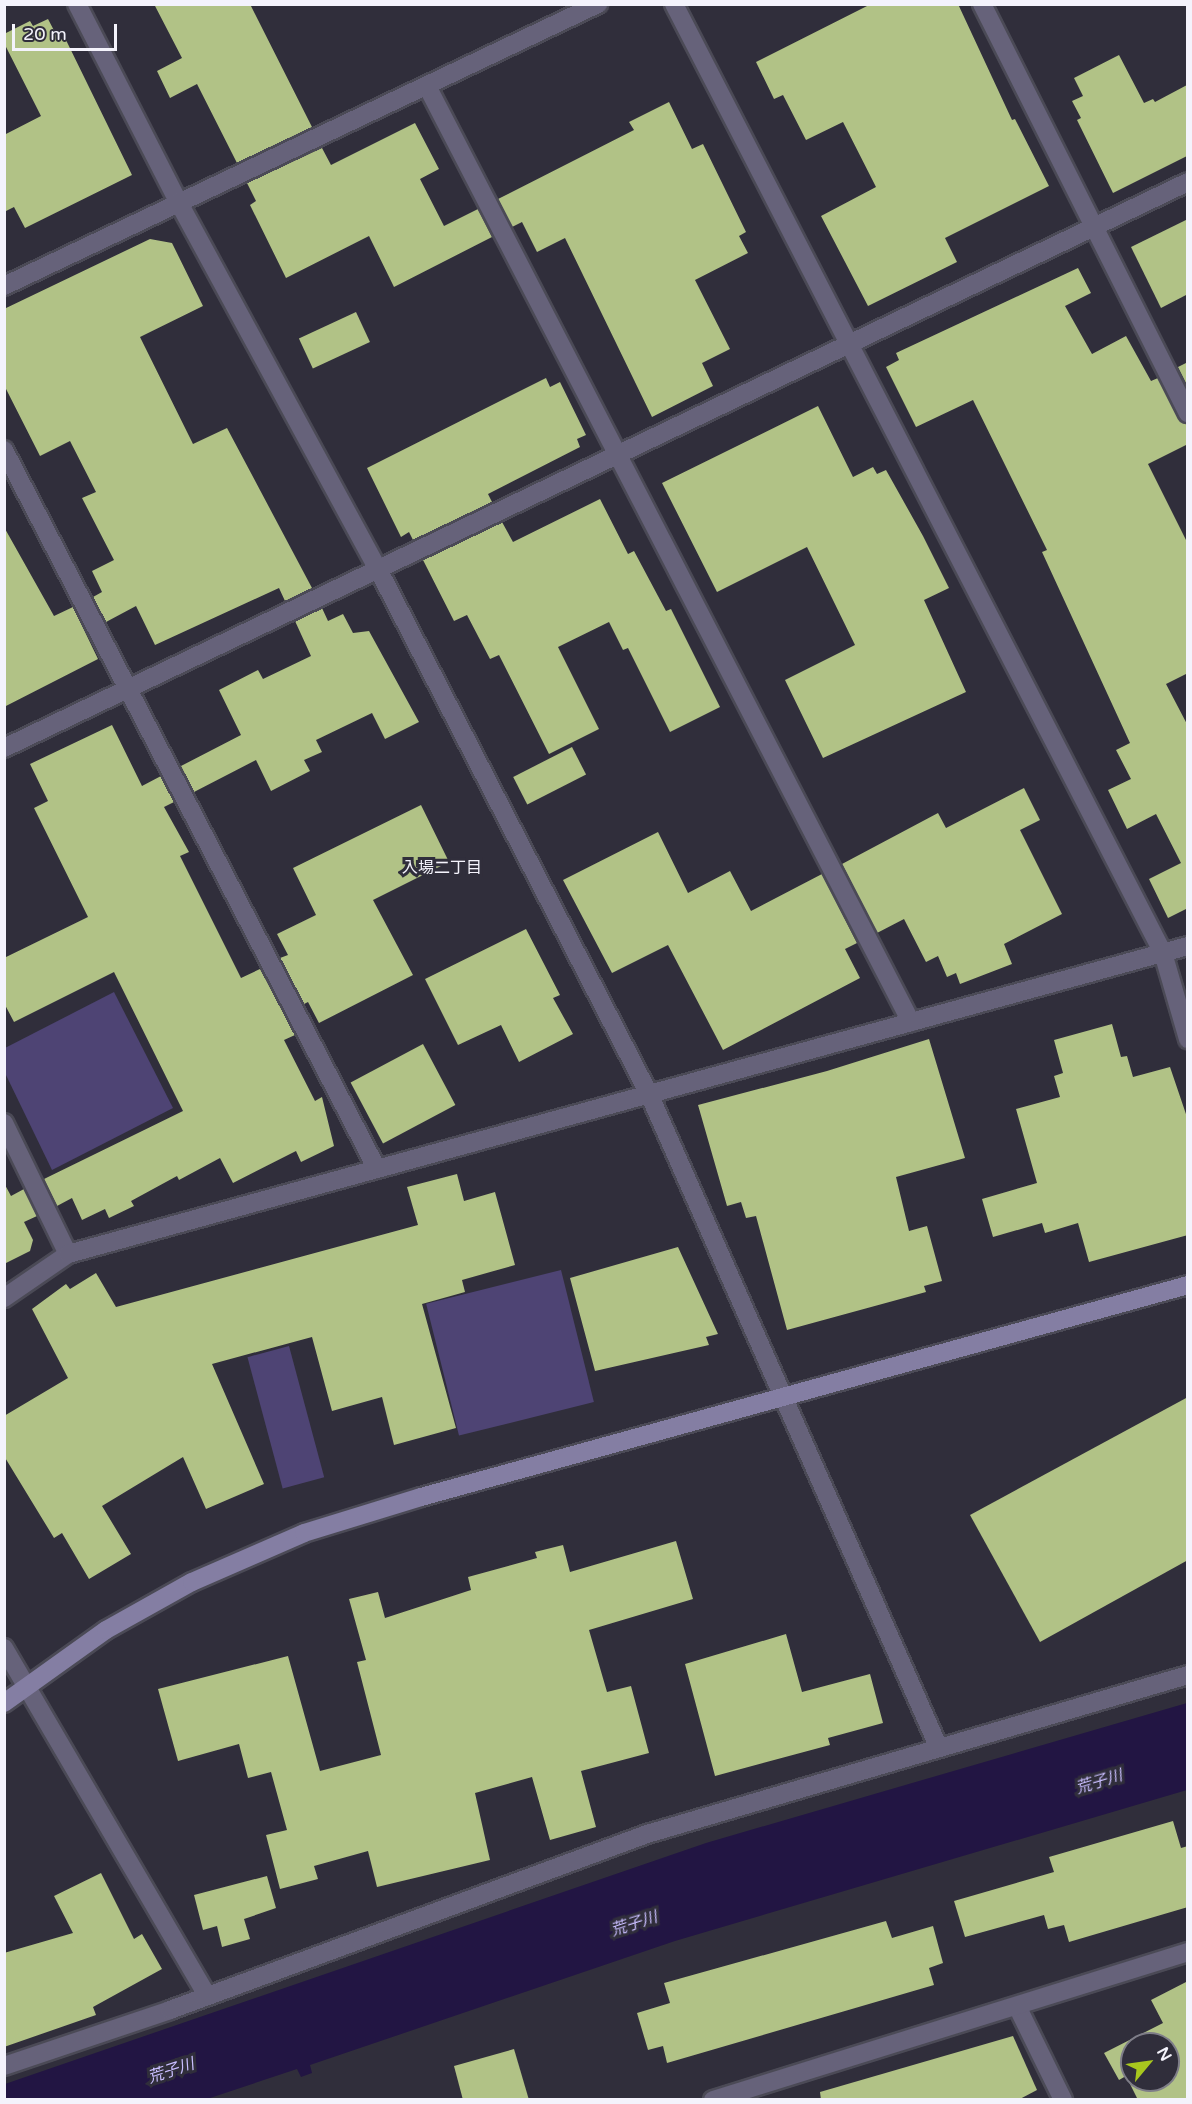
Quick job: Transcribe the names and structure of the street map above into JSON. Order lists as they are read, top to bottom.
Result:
{
  "districts": ["入場二丁目"],
  "water": ["荒子川"],
  "scale_bar": "20 m",
  "north": "top right"
}
